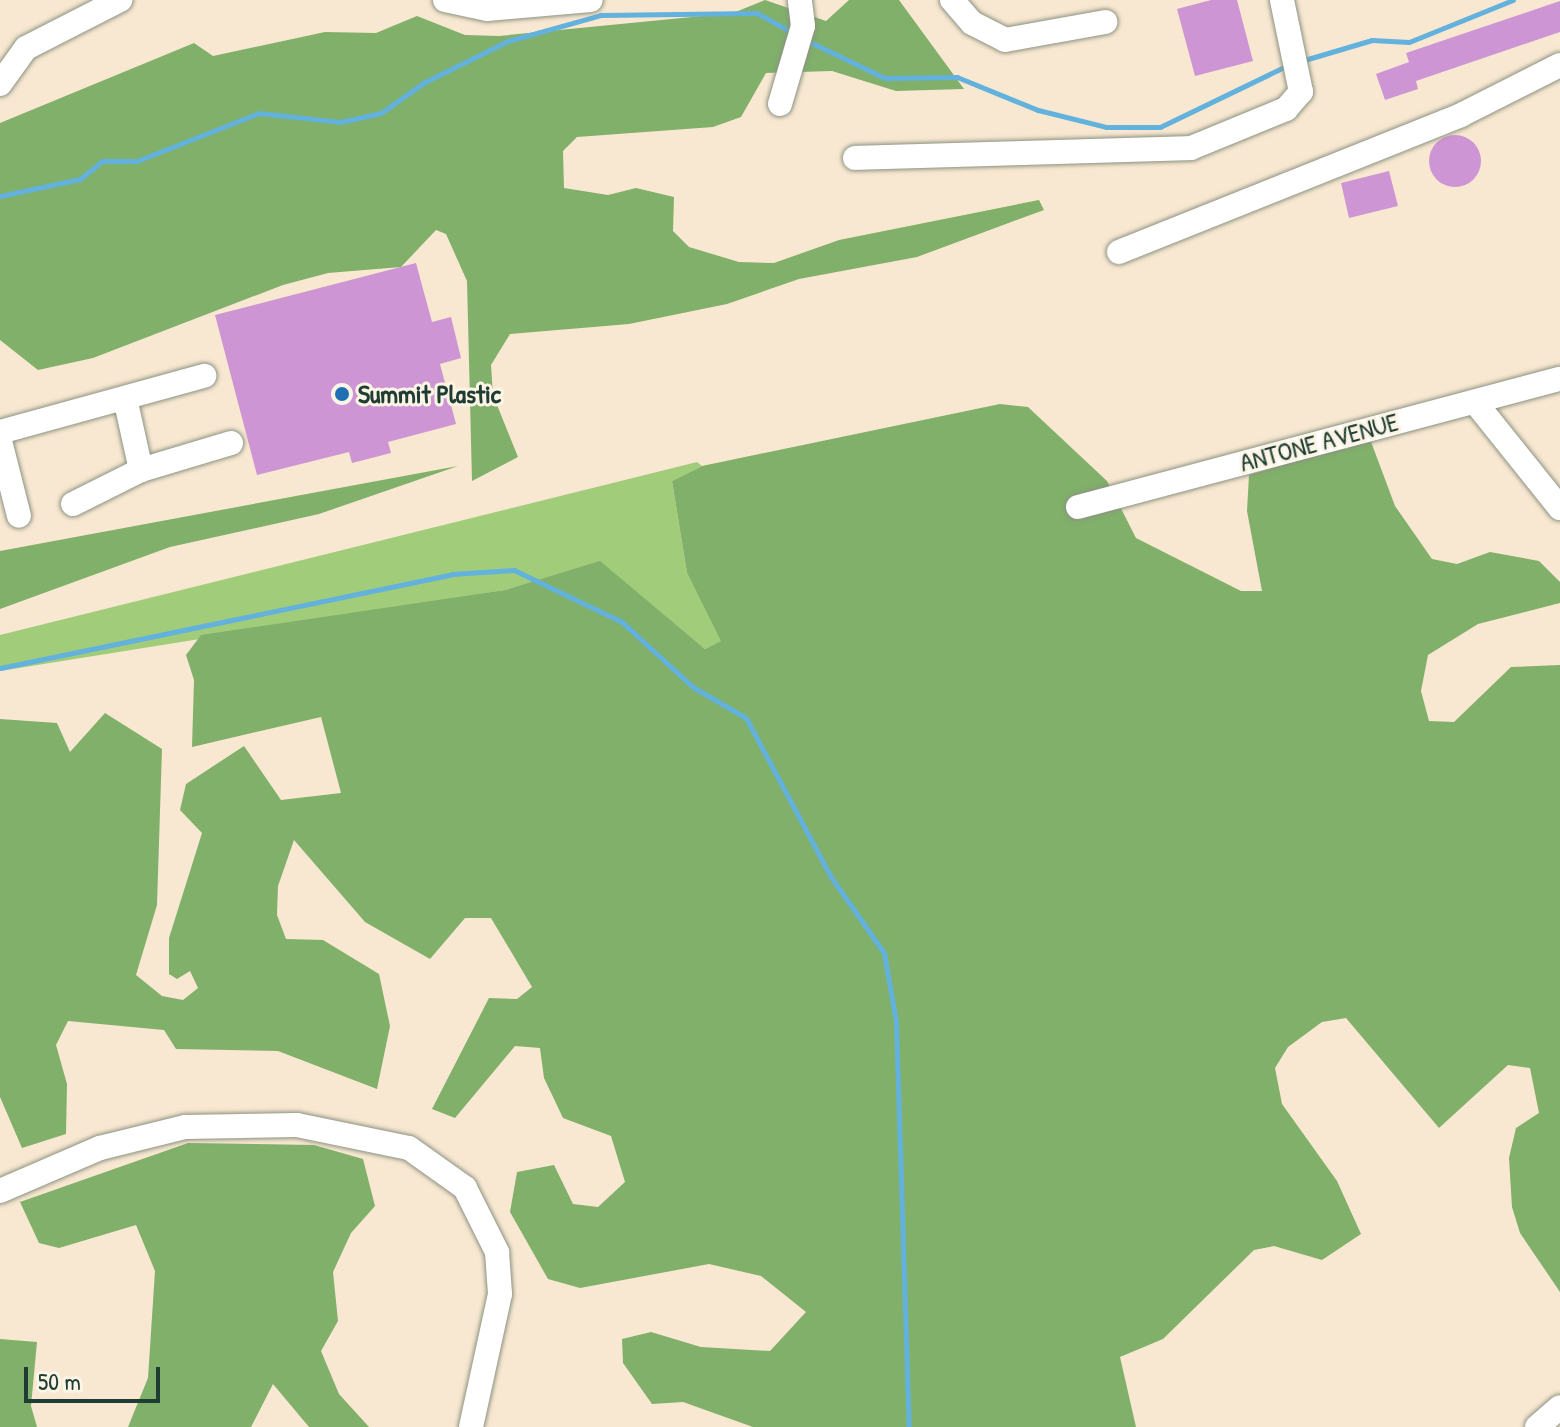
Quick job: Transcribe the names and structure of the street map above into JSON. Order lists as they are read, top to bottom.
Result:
{
  "streets": {
    "street": ["ANTONE AVENUE"]
  },
  "places": ["Summit Plastic"],
  "scale_bar": "50 m"
}
